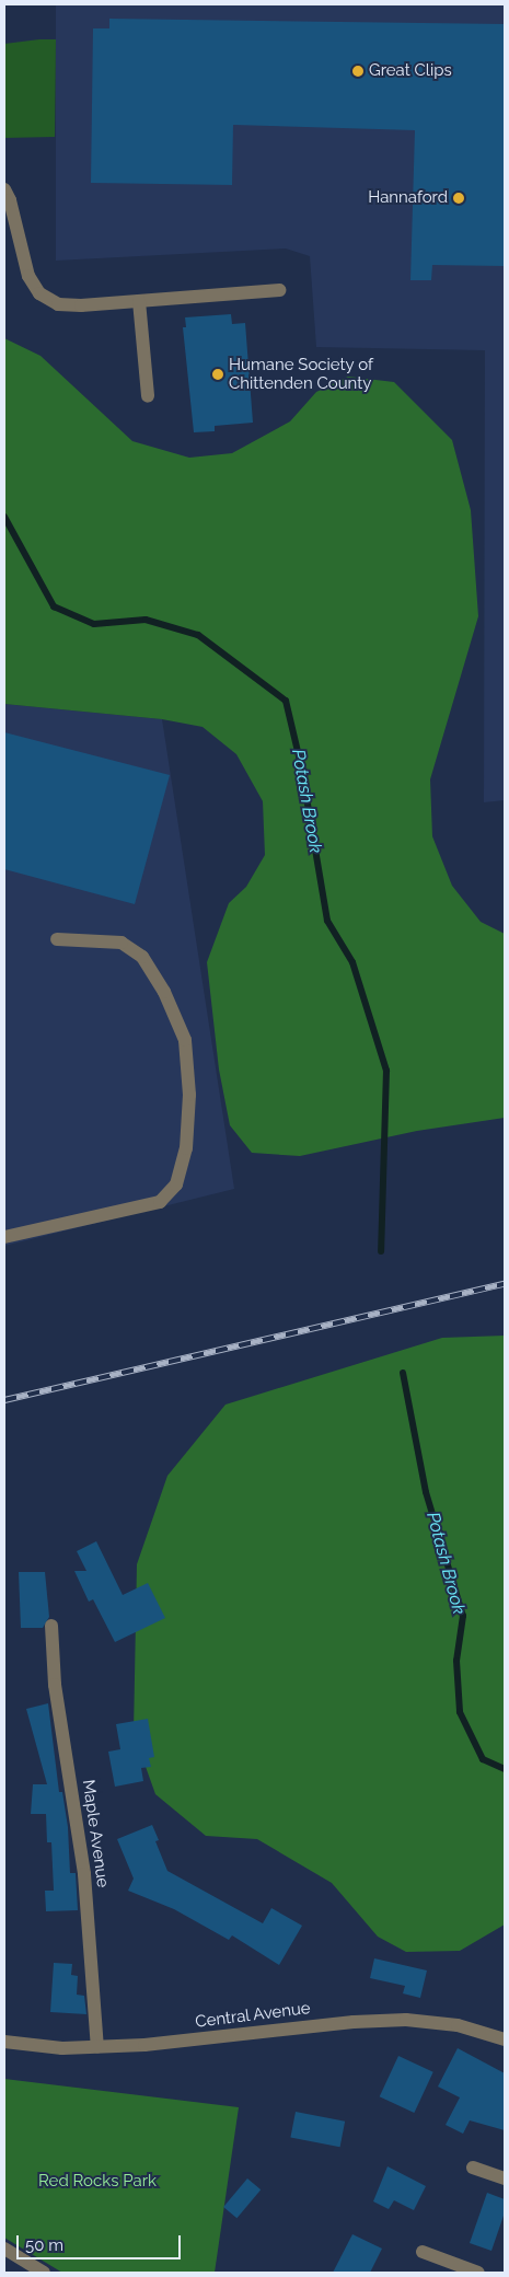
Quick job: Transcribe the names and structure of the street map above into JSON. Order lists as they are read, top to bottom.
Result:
{
  "streets": {
    "street": ["Maple Avenue", "Central Avenue"]
  },
  "crossings": [
    ["Maple Avenue", "Central Avenue"]
  ],
  "water": ["Potash Brook"],
  "parks": ["Red Rocks Park"],
  "places": ["Great Clips", "Hannaford", "Humane Society of Chittenden County"],
  "scale_bar": "50 m"
}
